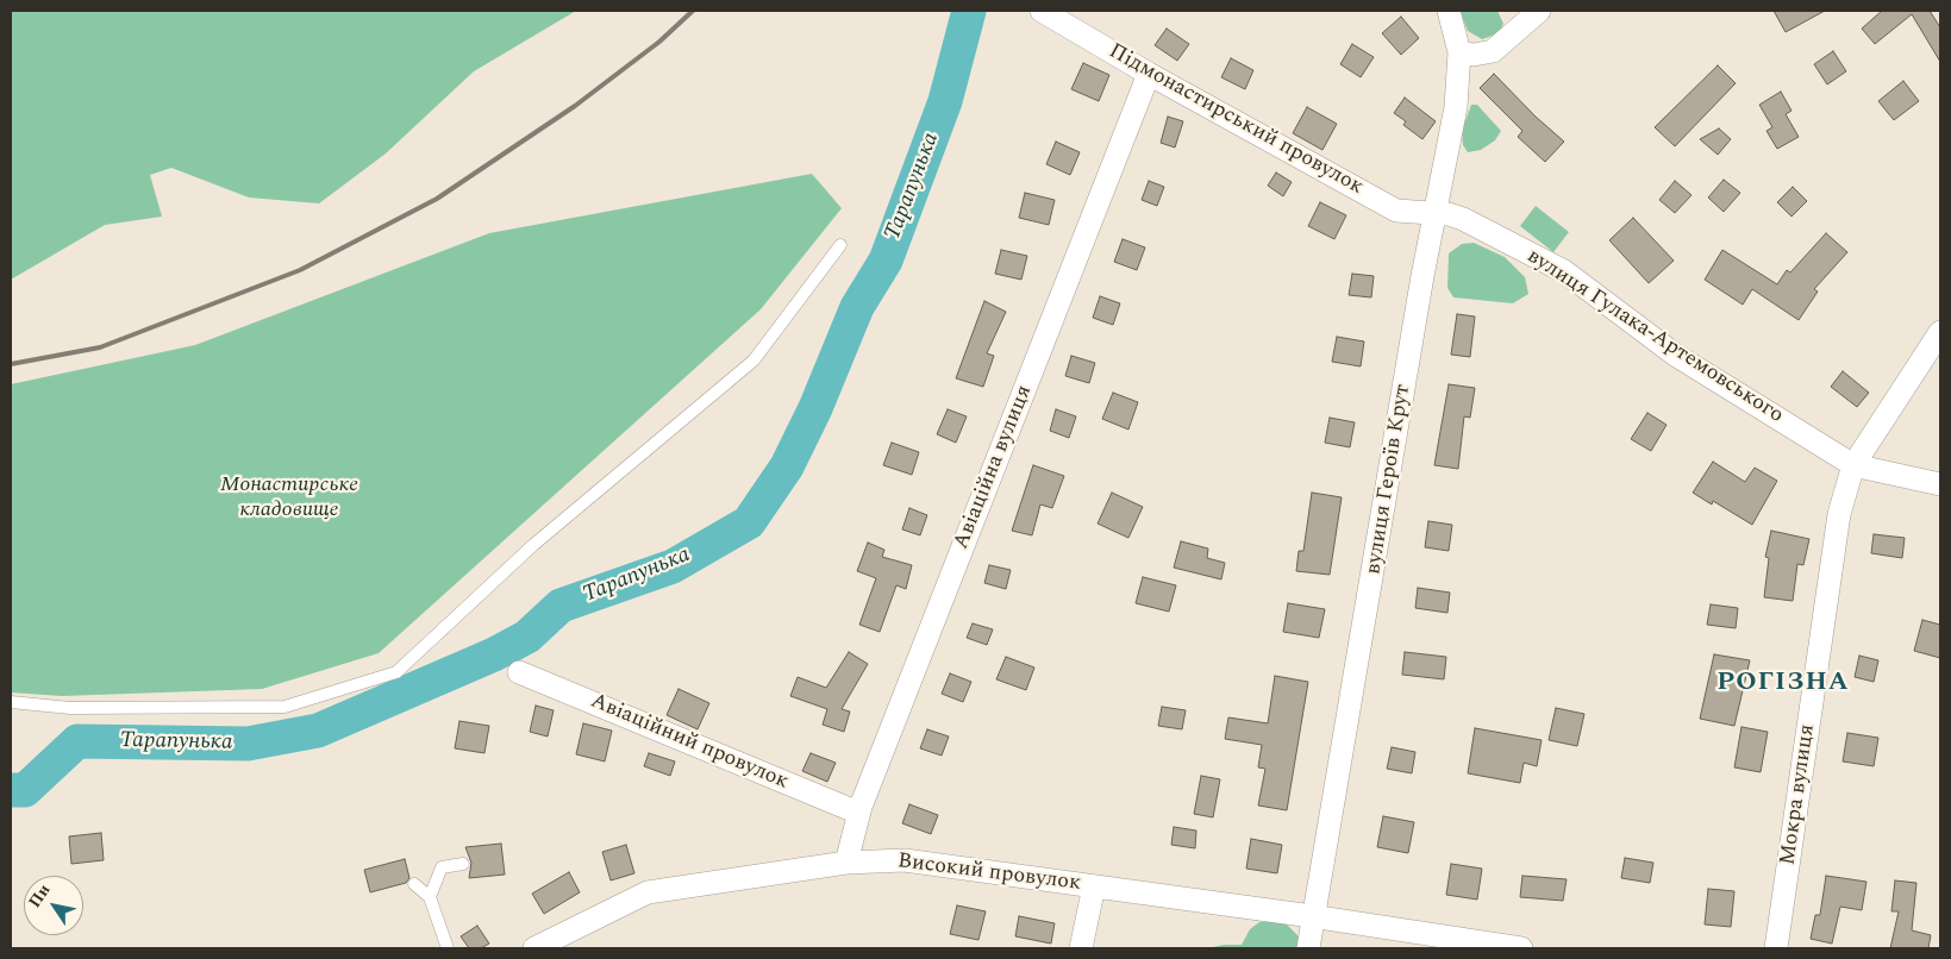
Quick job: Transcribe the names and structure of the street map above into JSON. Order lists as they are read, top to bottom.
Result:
{
  "streets": {
    "street": [
      "Підмонастирський провулок",
      "вулиця Гулака-Артемовського",
      "Авіаційна вулиця",
      "вулиця Героїв Крут",
      "Авіаційний провулок",
      "Мокра вулиця",
      "Високий провулок"
    ]
  },
  "crossings": [
    ["Підмонастирський провулок", "вулиця Гулака-Артемовського"],
    ["Підмонастирський провулок", "Авіаційна вулиця"],
    ["Підмонастирський провулок", "вулиця Героїв Крут"],
    ["вулиця Гулака-Артемовського", "вулиця Героїв Крут"],
    ["вулиця Гулака-Артемовського", "Мокра вулиця"],
    ["Авіаційна вулиця", "Авіаційний провулок"],
    ["Авіаційна вулиця", "Високий провулок"],
    ["вулиця Героїв Крут", "Високий провулок"]
  ],
  "districts": ["РОГІЗНА"],
  "water": ["Тарапунька"],
  "parks": ["Монастирське кладовище"],
  "north": "top left"
}
